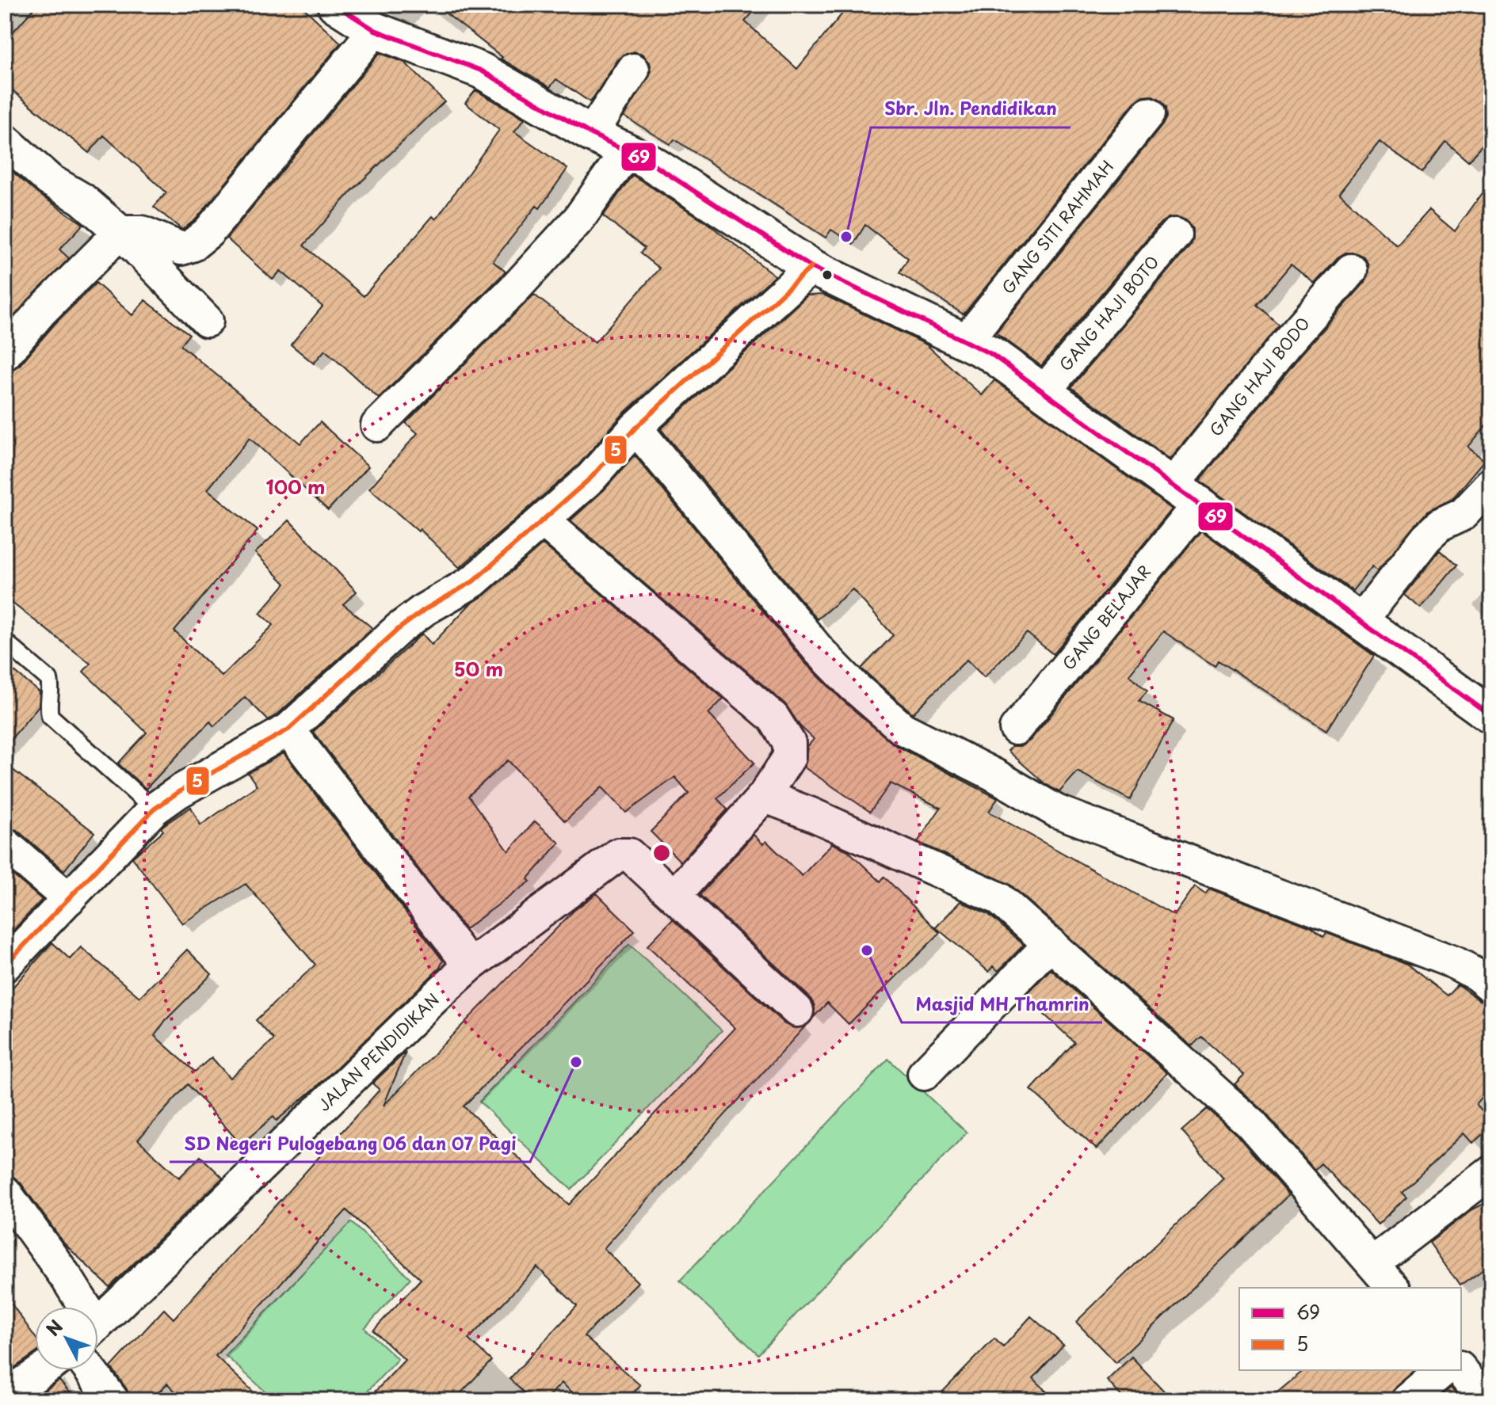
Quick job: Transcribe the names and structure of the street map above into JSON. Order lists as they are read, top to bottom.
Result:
{
  "streets": {
    "street": [
      "GANG SITI RAHMAH",
      "GANG HAJI BOTO",
      "GANG HAJI BODO",
      "GANG BELAJAR",
      "JALAN PENDIDIKAN"
    ]
  },
  "crossings": [
    ["GANG HAJI BODO", "GANG BELAJAR"]
  ],
  "places": ["Sbr. Jln. Pendidikan", "Masjid MH Thamrin", "SD Negeri Pulogebang 06 dan 07 Pagi"],
  "lines": ["transit line 69", "transit line 5"],
  "legend": ["69", "5"],
  "north": "top left",
  "rings": ["100 m", "50 m"]
}
